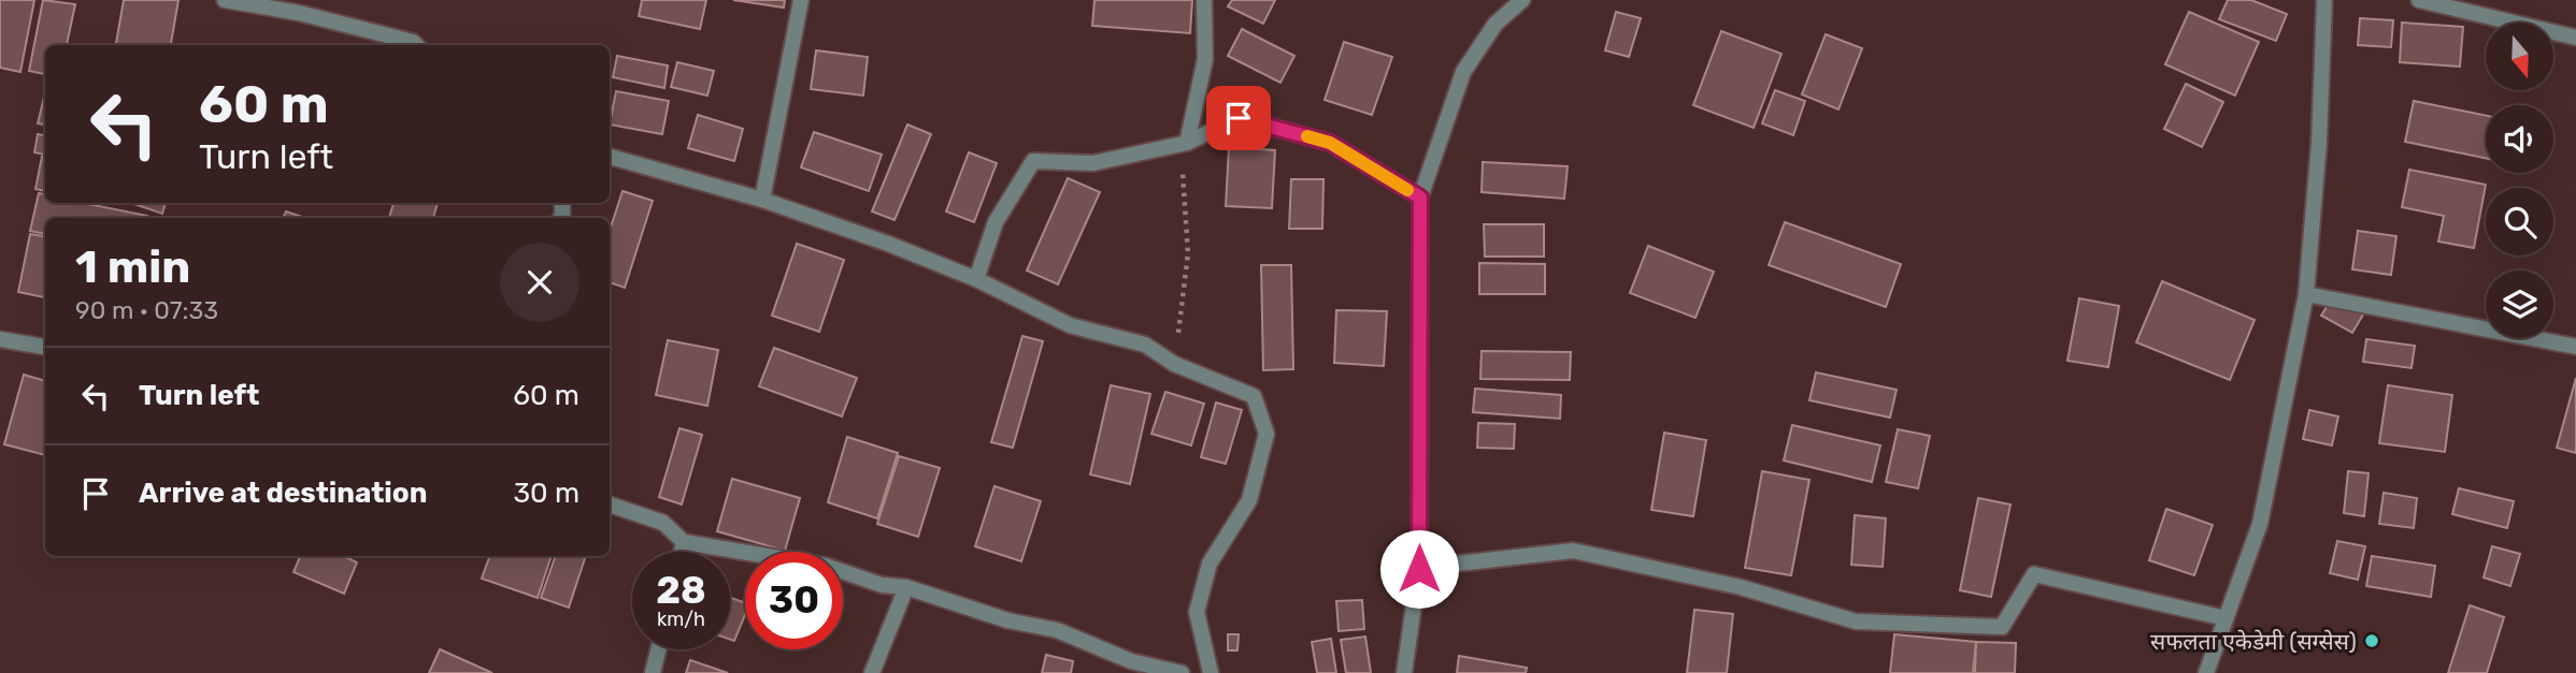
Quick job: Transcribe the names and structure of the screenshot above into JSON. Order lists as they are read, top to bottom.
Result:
{
  "places": ["सफलता एकेडेमी (सग्सेस)"],
  "north": "bottom",
  "page": {
    "turn": ["60 m", "Turn left"],
    "heading": ["1 min", "90 m · 07:33"],
    "list": [
      {
        "name": "Turn left",
        "value": "60 m"
      },
      {
        "name": "Arrive at destination",
        "value": "30 m"
      }
    ],
    "speed": "28 km/h",
    "limit": "30"
  }
}
